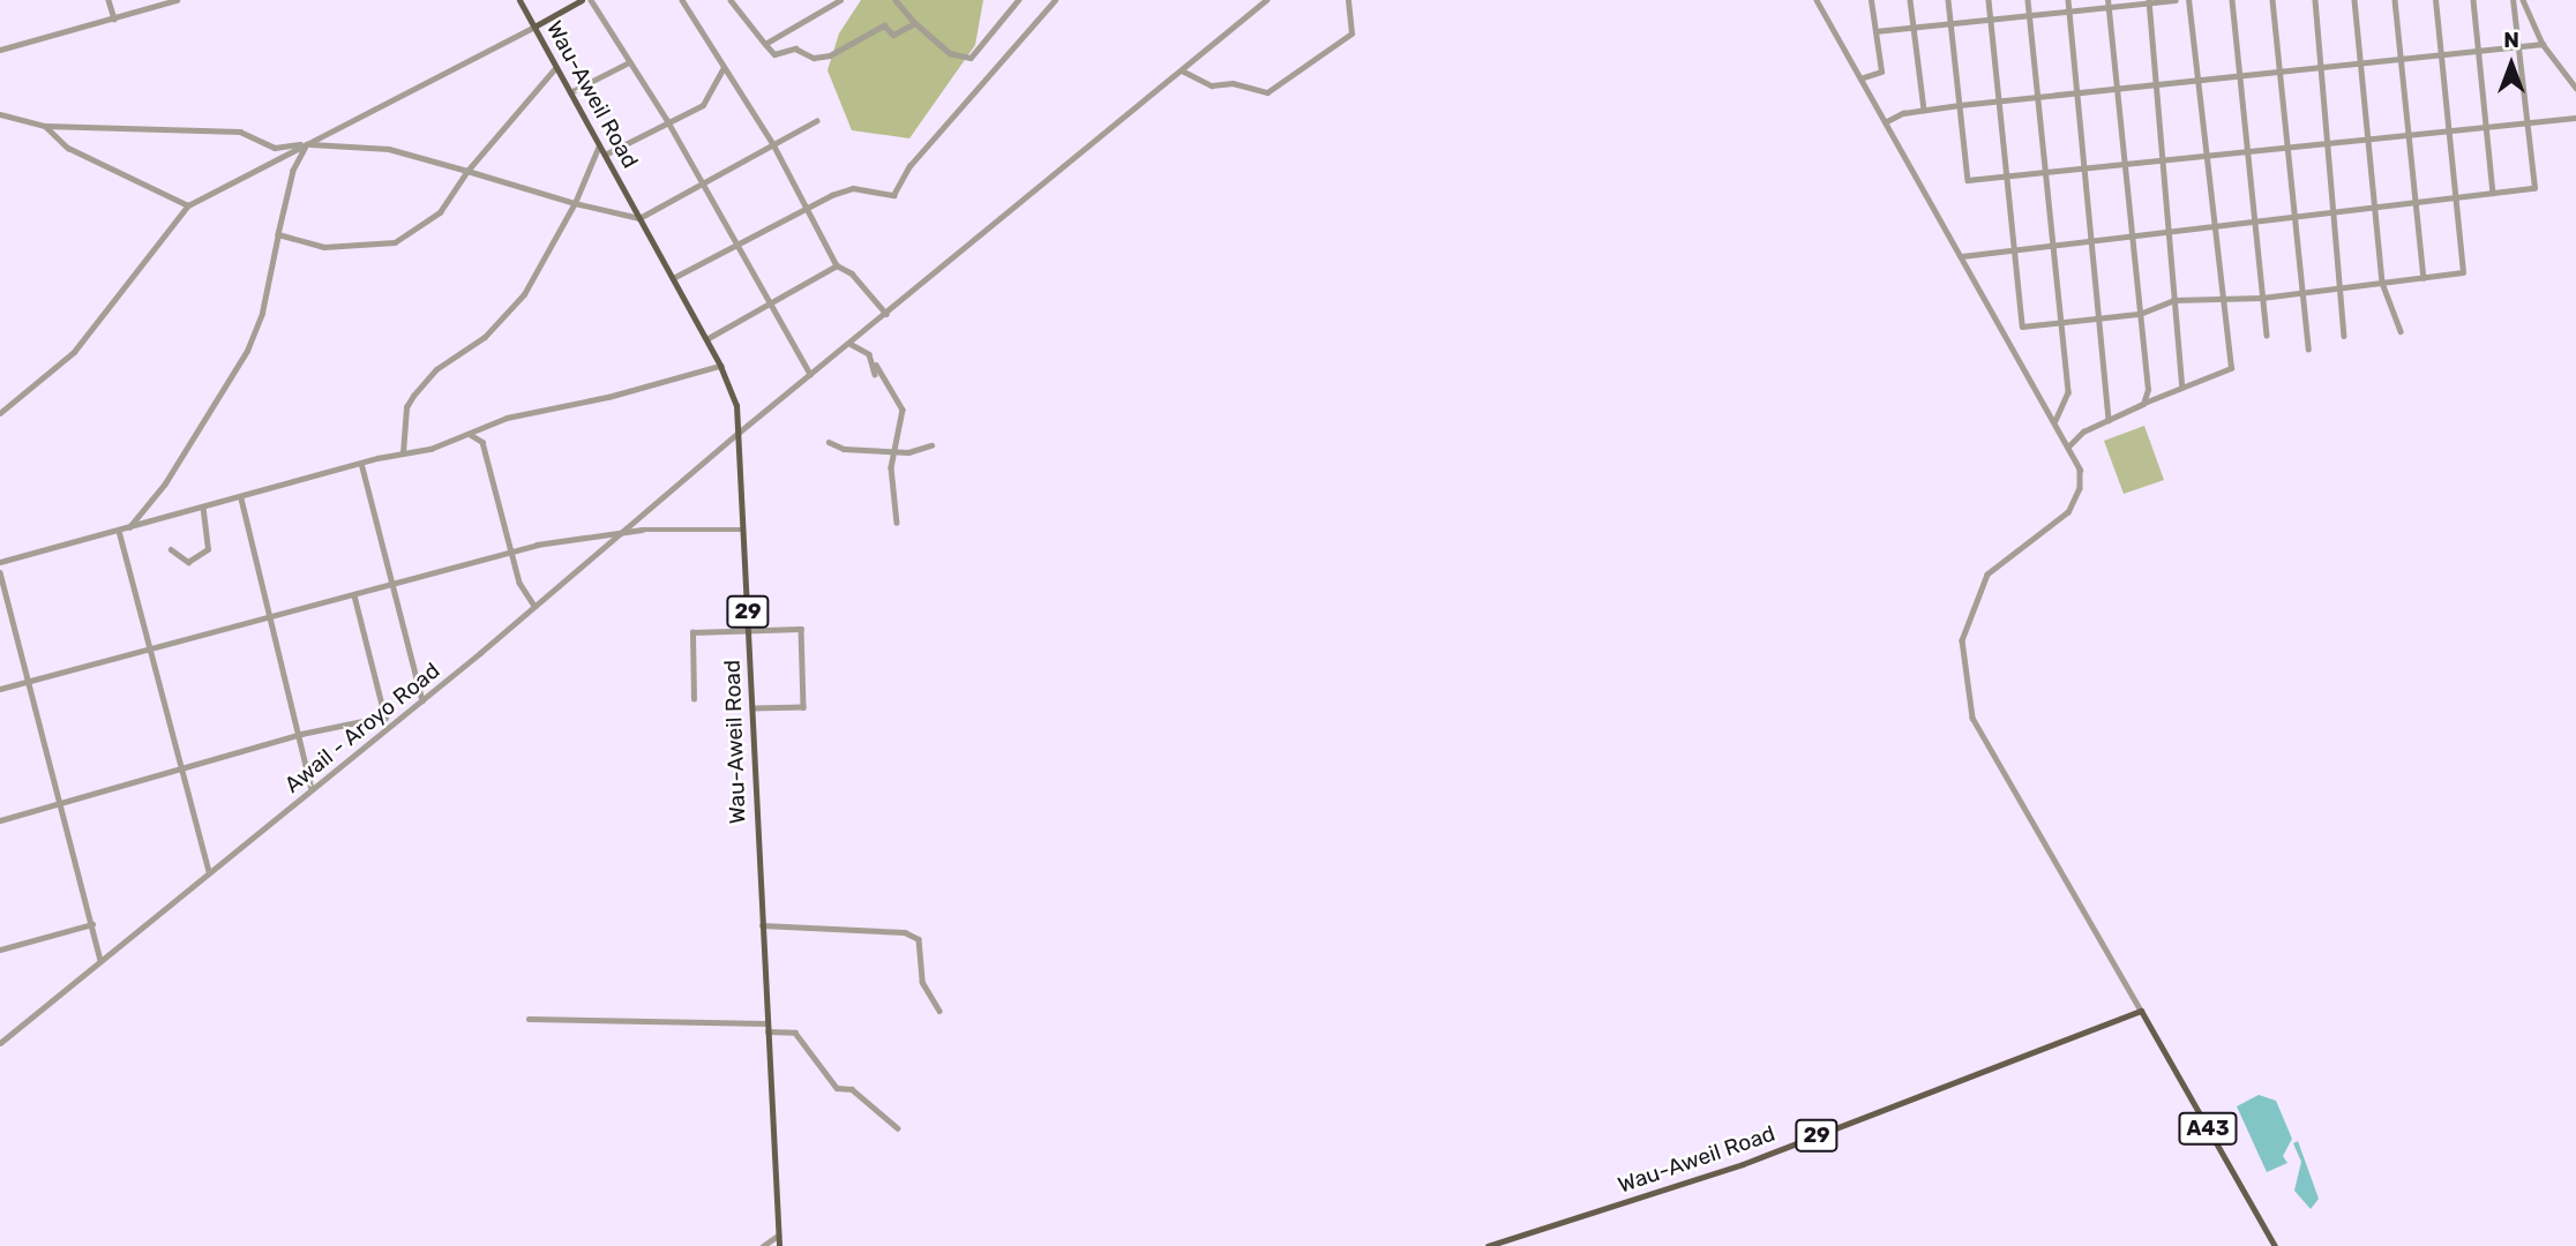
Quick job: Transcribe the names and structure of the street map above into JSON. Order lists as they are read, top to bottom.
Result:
{
  "streets": {
    "main road": ["Wau-Aweil Road", "29", "A43"],
    "street": ["Awail - Aroyo Road"]
  },
  "crossings": [
    ["Wau-Aweil Road", "Awail - Aroyo Road"],
    ["Wau-Aweil Road", "A43"]
  ],
  "north": "top"
}
